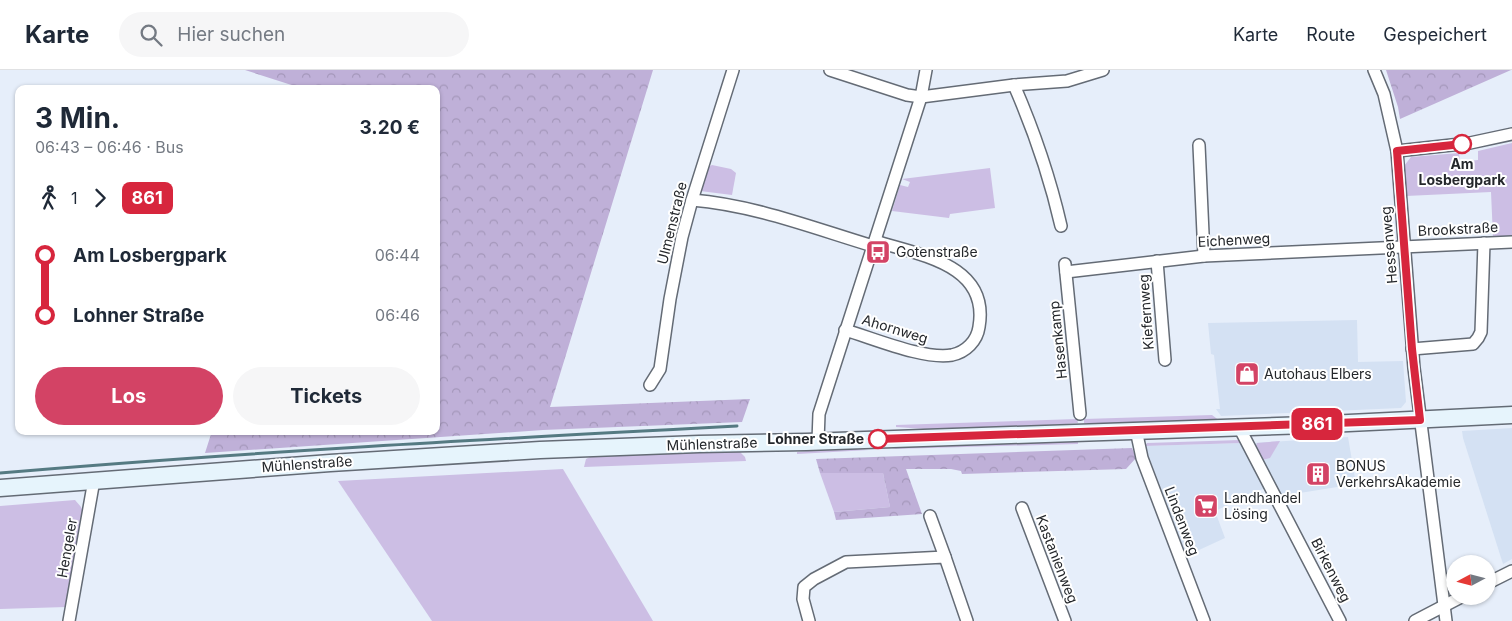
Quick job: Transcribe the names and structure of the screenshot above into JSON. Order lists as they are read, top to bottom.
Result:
{
  "streets": {
    "main road": ["Mühlenstraße"],
    "street": [
      "Ulmenstraße",
      "Brookstraße",
      "Eichenweg",
      "Hessenweg",
      "Kiefernweg",
      "Ahornweg",
      "Hasenkamp",
      "Lindenweg",
      "Hengeler",
      "Kastanienweg",
      "Birkenweg"
    ]
  },
  "crossings": [
    ["Brookstraße", "Eichenweg"],
    ["Brookstraße", "Hessenweg"],
    ["Eichenweg", "Hessenweg"],
    ["Eichenweg", "Kiefernweg"],
    ["Eichenweg", "Hasenkamp"],
    ["Hessenweg", "Mühlenstraße"],
    ["Mühlenstraße", "Lindenweg"],
    ["Mühlenstraße", "Hengeler"],
    ["Mühlenstraße", "Birkenweg"]
  ],
  "places": {
    "other": ["Am Losbergpark", "Lohner Straße"],
    "bus stop": ["Gotenstraße"],
    "shop": ["Autohaus Elbers"],
    "building": ["BONUS VerkehrsAkademie"],
    "supermarket": ["Landhandel Lösing"]
  },
  "lines": ["bus line 861"],
  "north": "left",
  "page": {
    "header": "Karte",
    "search": "Hier suchen",
    "nav": ["Karte", "Route", "Gespeichert"],
    "on_map": "861",
    "heading": ["3 Min.", "06:43 – 06:46 · Bus", "3.20 €"],
    "legs": ["1", "861"],
    "list": [
      {
        "name": "Am Losbergpark",
        "value": "06:44"
      },
      {
        "name": "Lohner Straße",
        "value": "06:46"
      }
    ],
    "buttons": ["Los", "Tickets"]
  }
}
